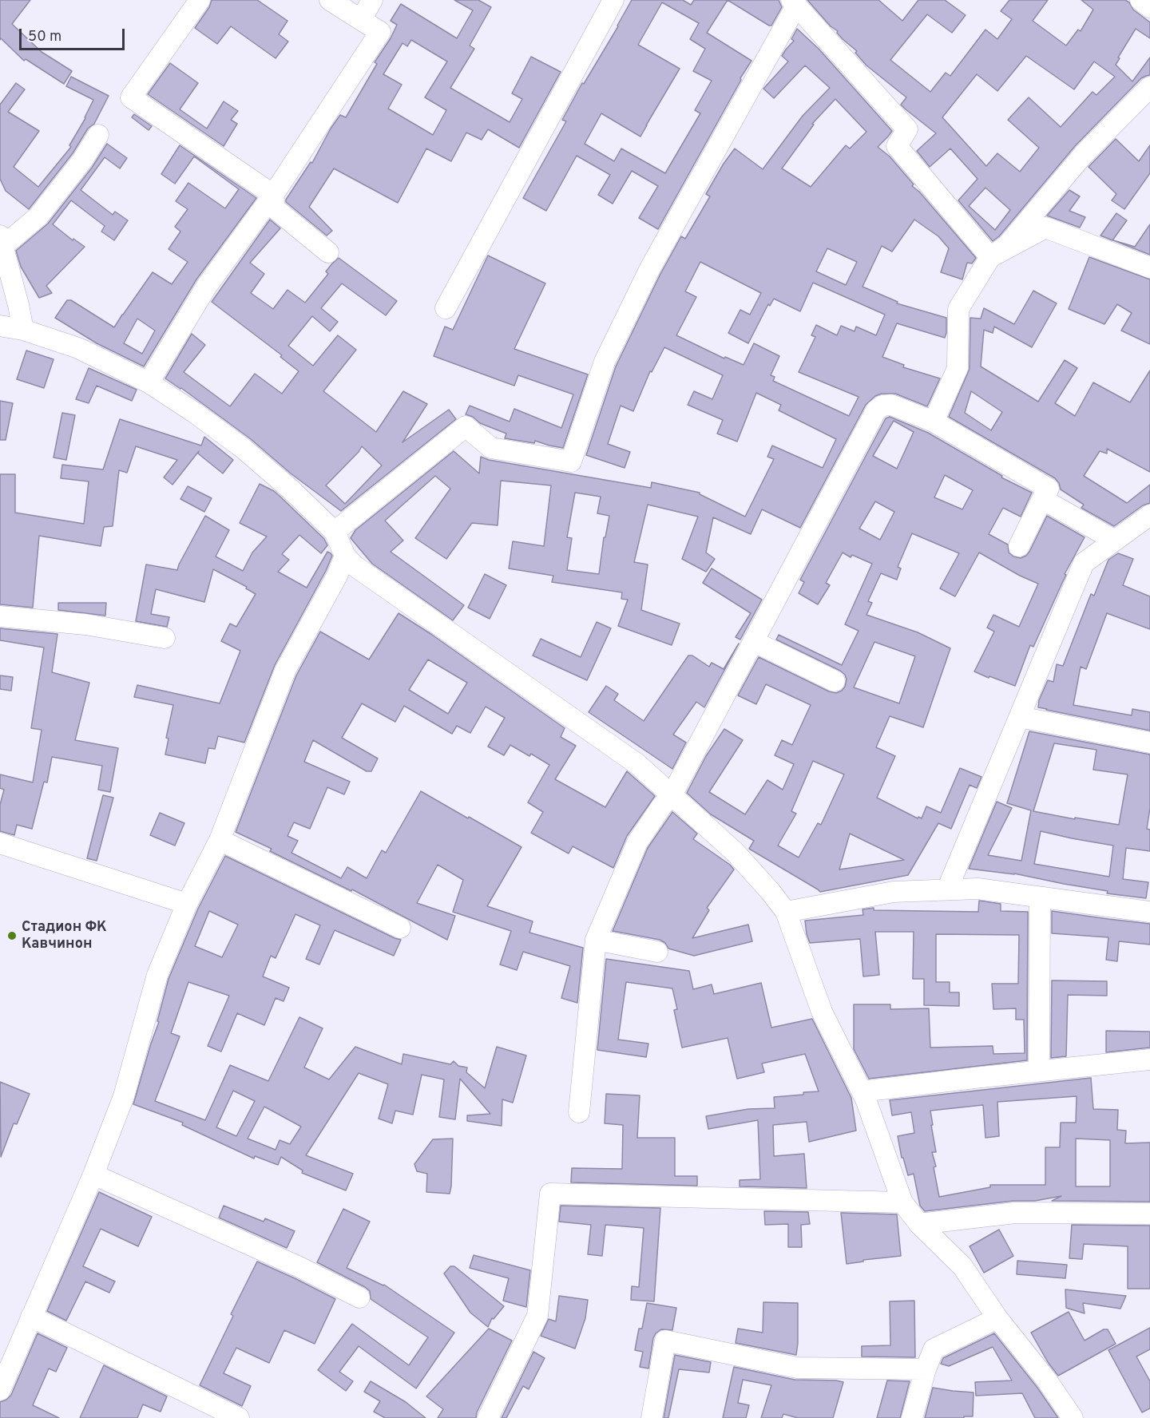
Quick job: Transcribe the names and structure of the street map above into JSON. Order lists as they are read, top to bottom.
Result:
{
  "places": ["Стадион ФК Кавчинон"],
  "scale_bar": "50 m"
}
